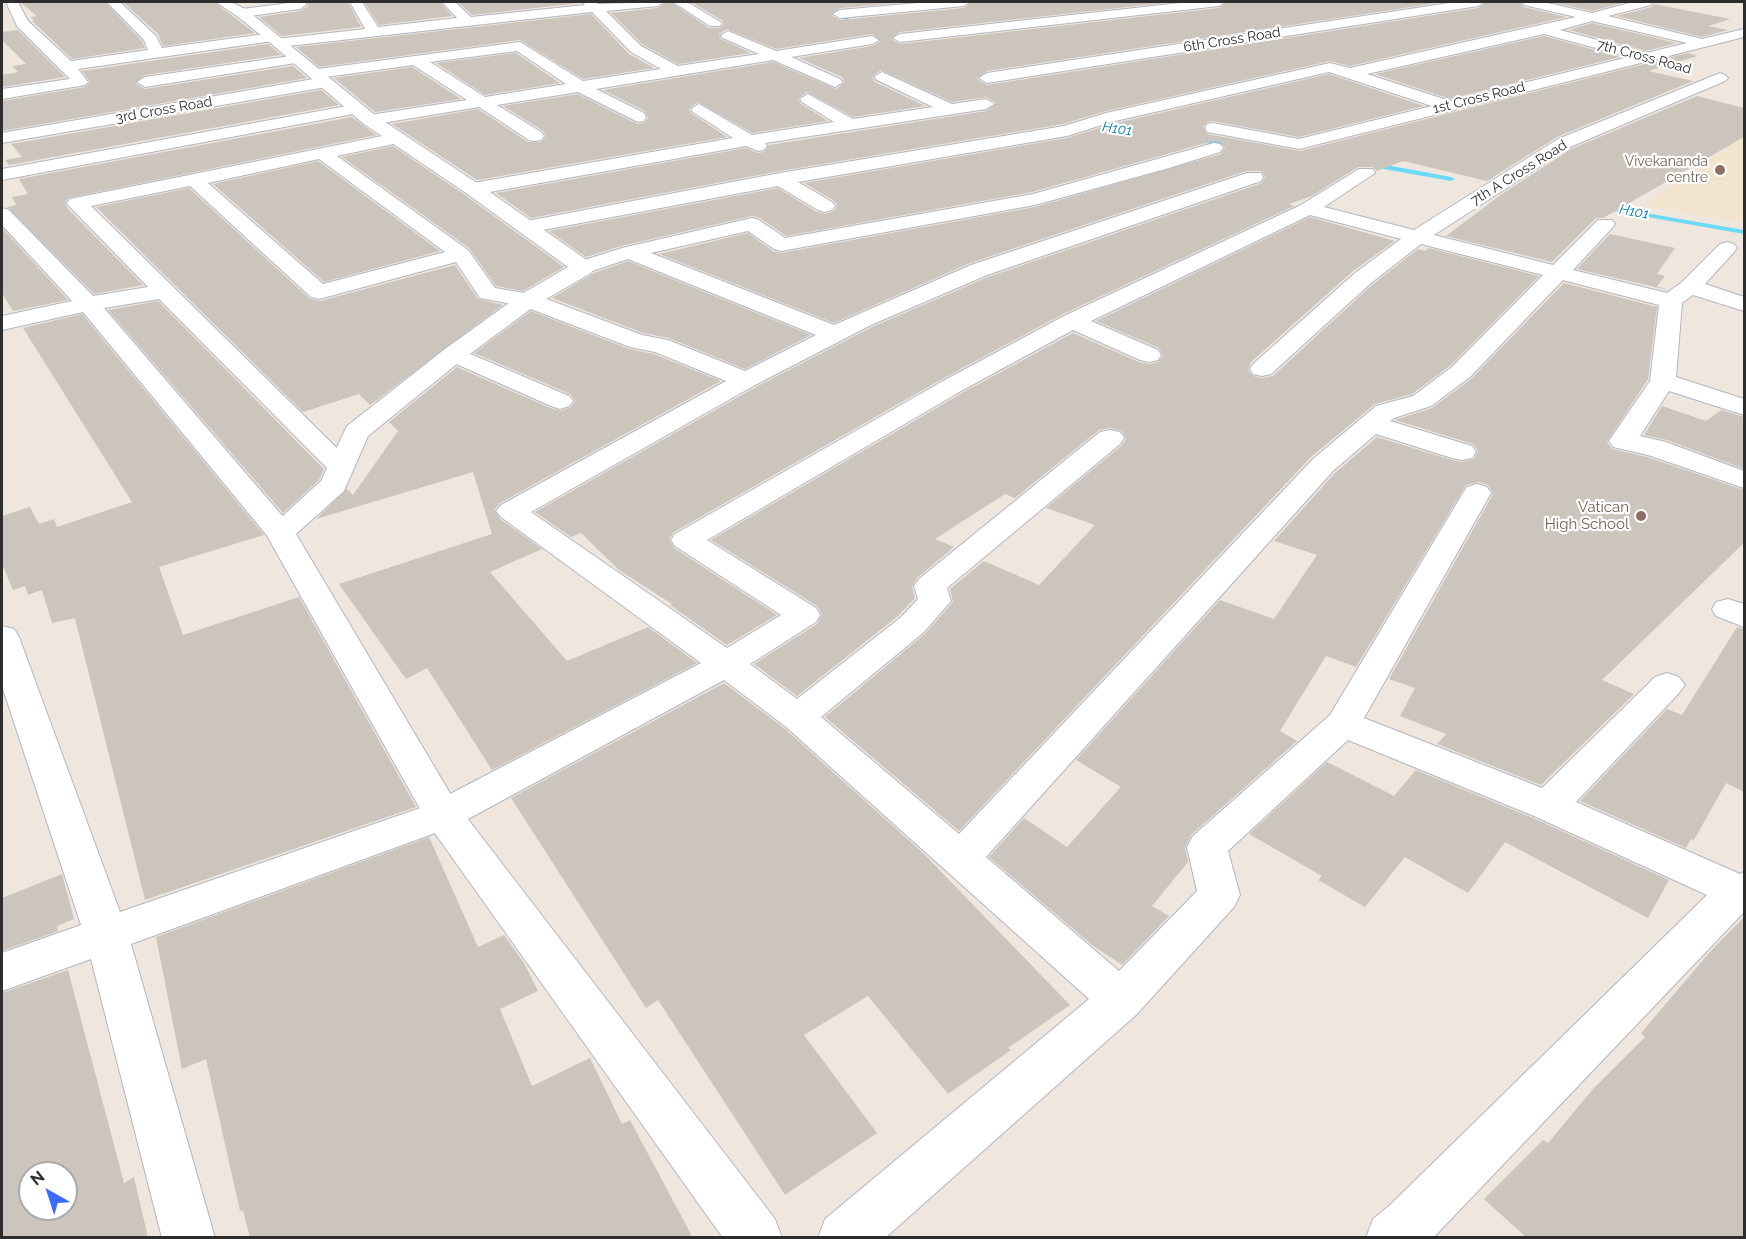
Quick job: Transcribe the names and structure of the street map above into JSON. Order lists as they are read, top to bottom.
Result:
{
  "streets": {
    "street": [
      "6th Cross Road",
      "7th Cross Road",
      "1st Cross Road",
      "3rd Cross Road",
      "7th A Cross Road"
    ]
  },
  "crossings": [
    ["7th Cross Road", "1st Cross Road"],
    ["7th Cross Road", "7th A Cross Road"]
  ],
  "water": ["H101"],
  "places": ["Vivekananda centre", "Vatican High School"],
  "north": "top left"
}
